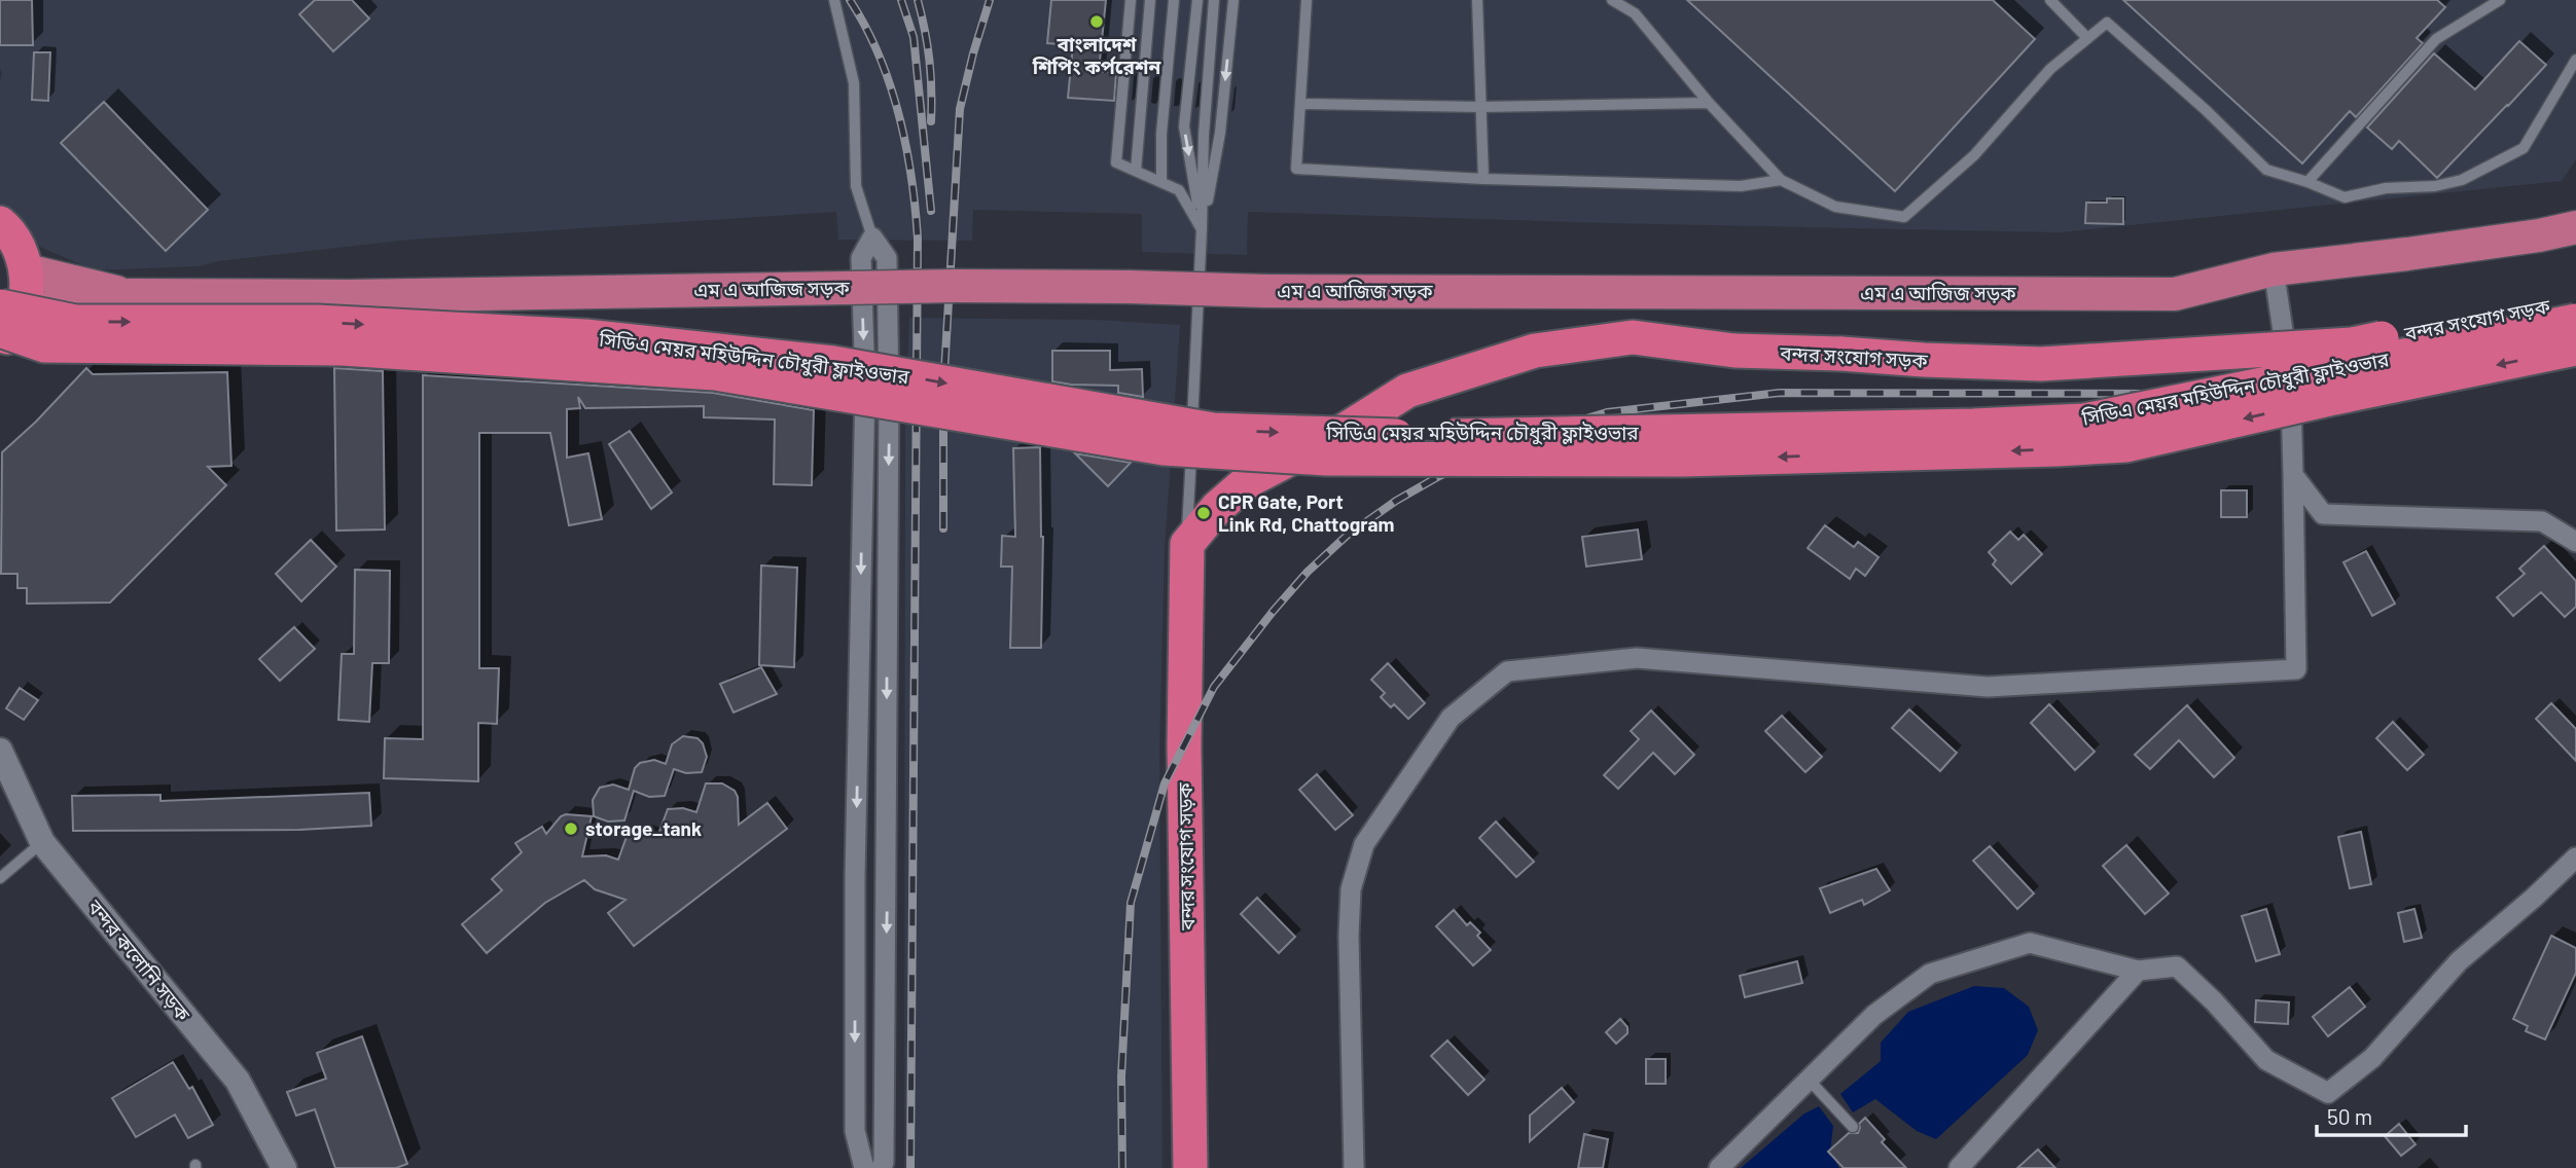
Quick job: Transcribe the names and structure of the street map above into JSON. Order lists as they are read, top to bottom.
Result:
{
  "streets": {
    "highway": ["বন্দর সংযোগ সড়ক", "সিডিএ মেয়র মহিউদ্দিন চৌধুরী ফ্লাইওভার"],
    "main road": ["এম এ আজিজ সড়ক"],
    "street": ["বন্দর কলোনি সড়ক"]
  },
  "crossings": [
    ["এম এ আজিজ সড়ক", "সিডিএ মেয়র মহিউদ্দিন চৌধুরী ফ্লাইওভার"]
  ],
  "places": ["বাংলাদেশ শিপিং কর্পরেশন", "CPR Gate, Port Link Rd, Chattogram", "storage_tank"],
  "scale_bar": "50 m"
}
